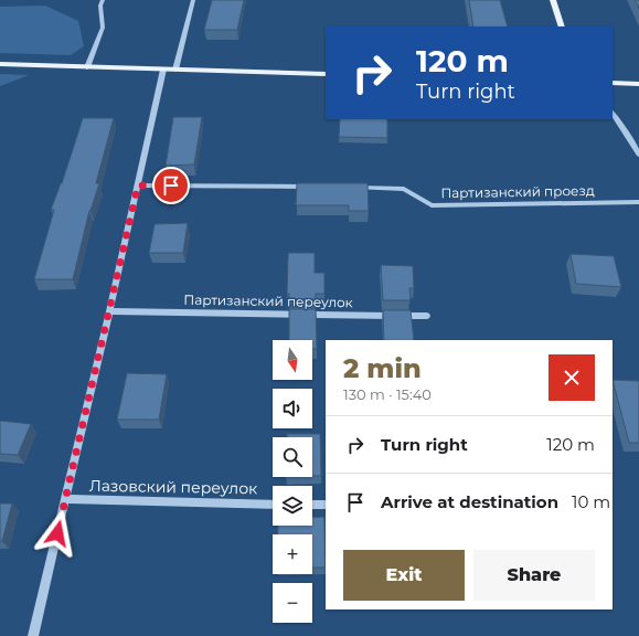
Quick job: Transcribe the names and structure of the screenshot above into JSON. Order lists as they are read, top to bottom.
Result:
{
  "streets": {
    "street": ["Партизанский проезд", "Партизанский переулок", "Лазовский переулок"]
  },
  "north": "bottom",
  "page": {
    "turn": ["120 m", "Turn right"],
    "map_buttons": ["+", "−"],
    "heading": ["2 min", "130 m · 15:40"],
    "list": [
      {
        "name": "Turn right",
        "value": "120 m"
      },
      {
        "name": "Arrive at destination",
        "value": "10 m"
      }
    ],
    "buttons": ["Exit", "Share"]
  }
}
